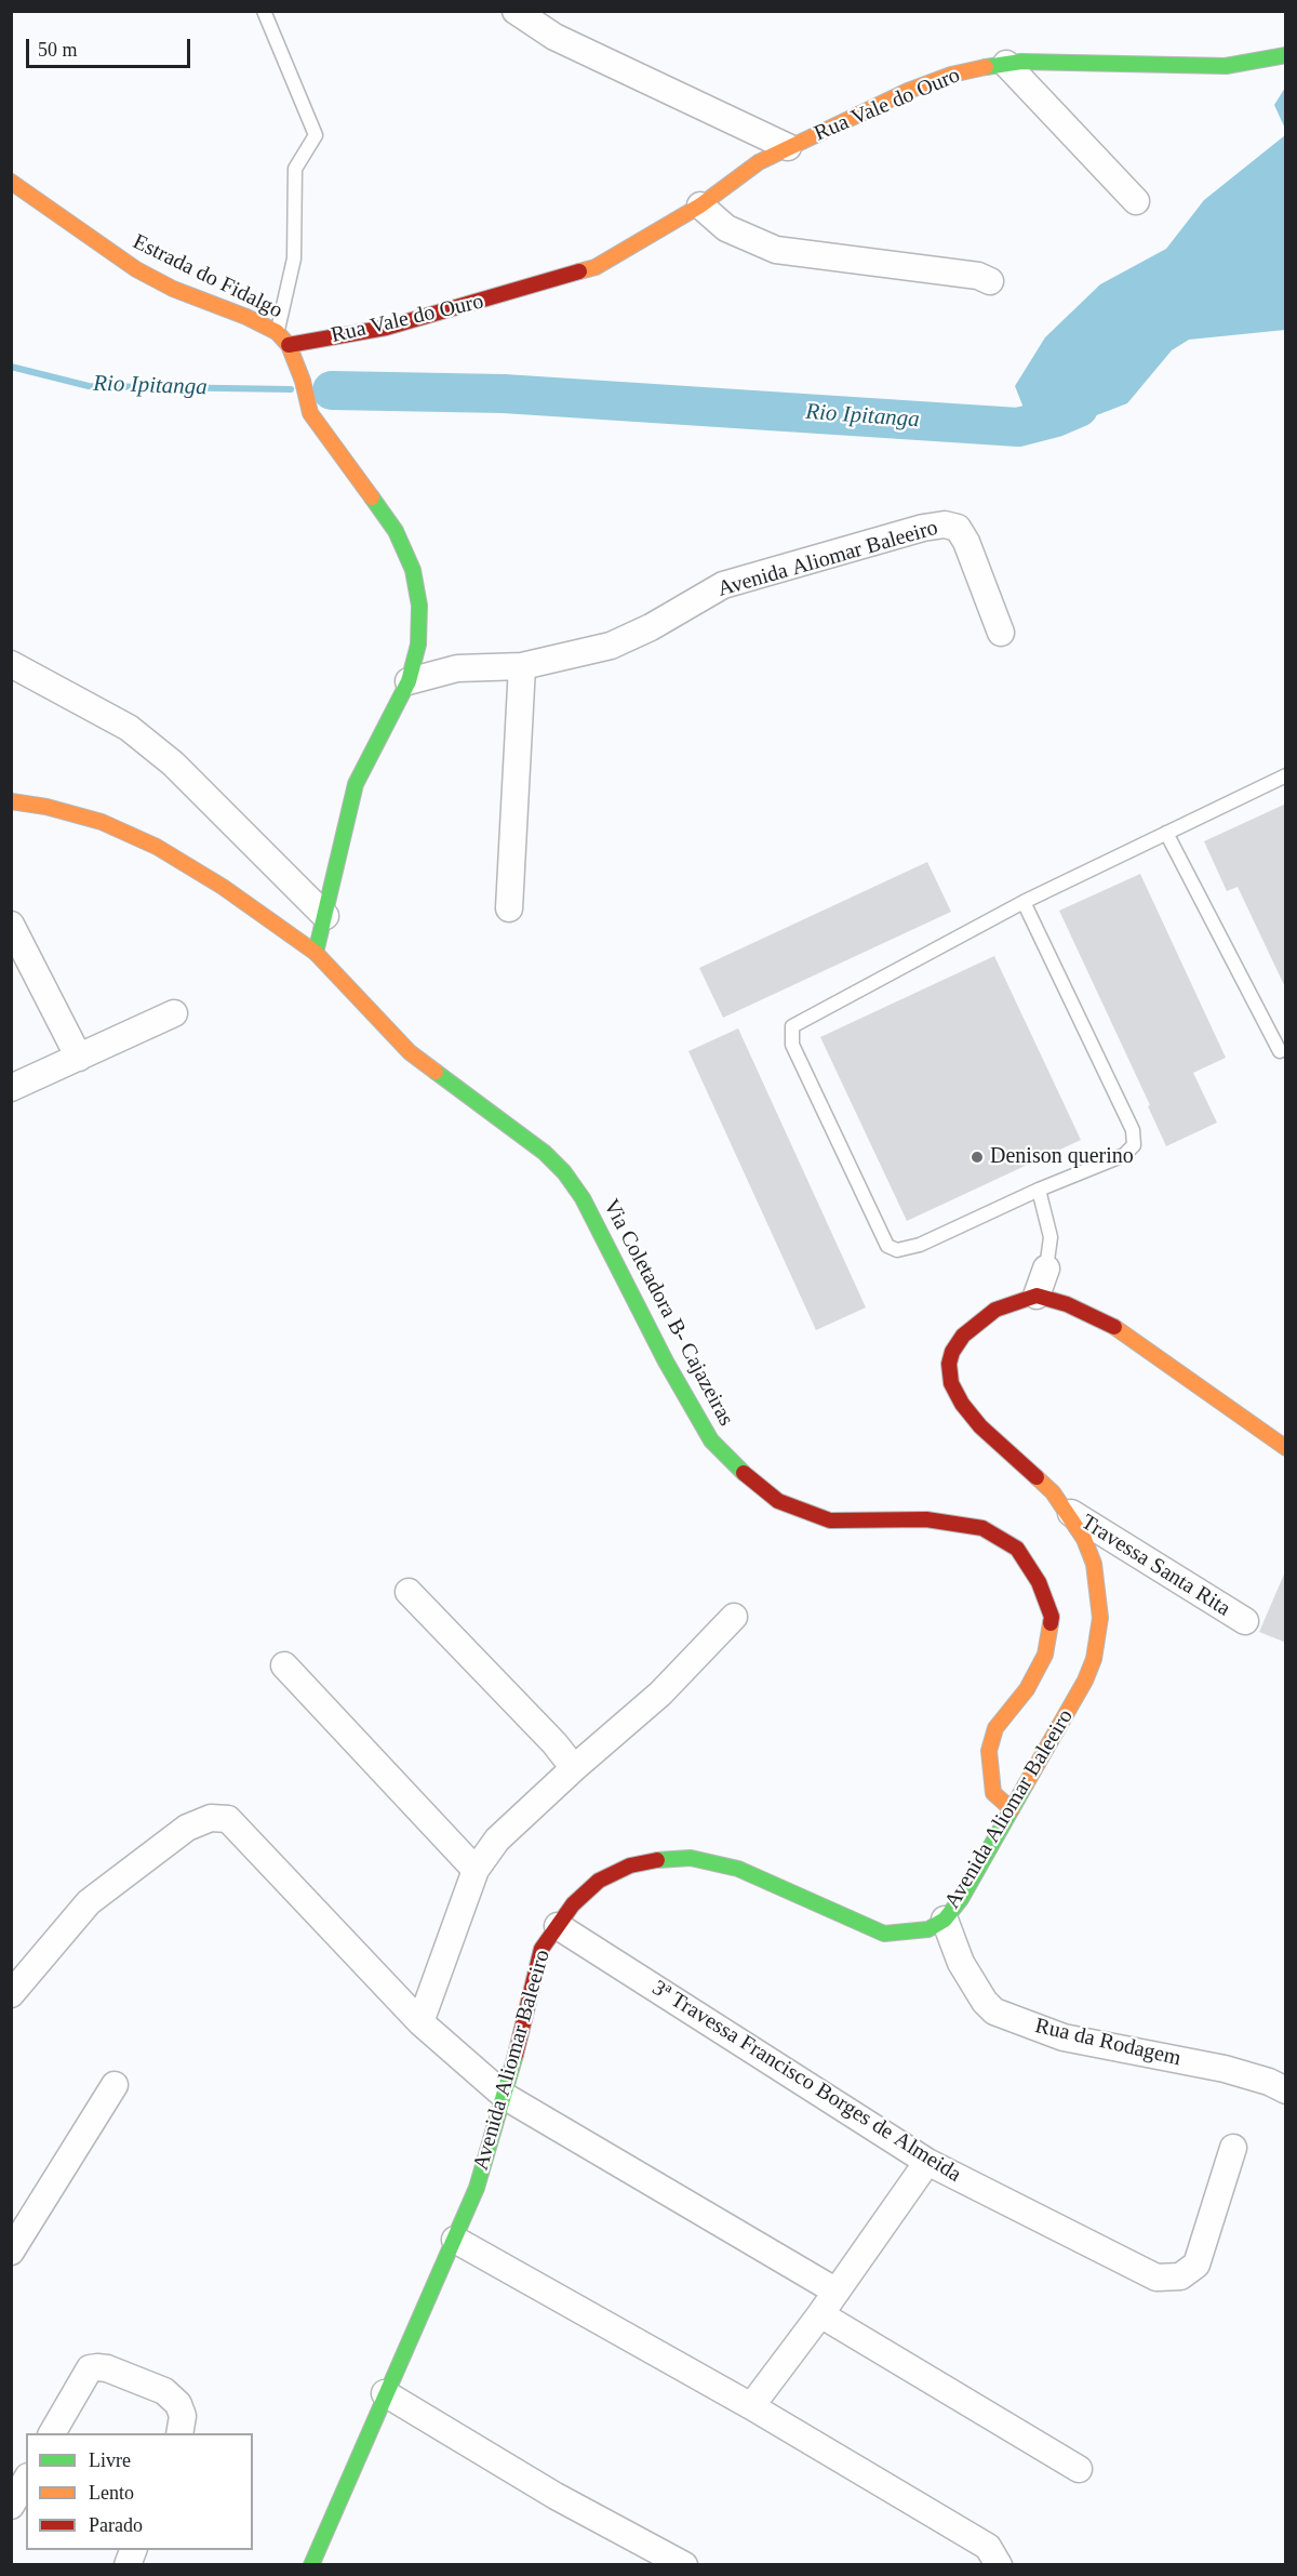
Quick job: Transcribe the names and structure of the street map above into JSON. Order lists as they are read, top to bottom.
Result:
{
  "streets": {
    "main road": [
      "Rua Vale do Ouro",
      "Estrada do Fidalgo",
      "Avenida Aliomar Baleeiro",
      "Via Coletadora B- Cajazeiras"
    ],
    "street": ["Travessa Santa Rita", "Rua da Rodagem", "3ª Travessa Francisco Borges de Almeida"]
  },
  "crossings": [
    ["Rua Vale do Ouro", "Estrada do Fidalgo"],
    ["Estrada do Fidalgo", "Avenida Aliomar Baleeiro"],
    ["Estrada do Fidalgo", "Via Coletadora B- Cajazeiras"],
    ["Avenida Aliomar Baleeiro", "Via Coletadora B- Cajazeiras"],
    ["Avenida Aliomar Baleeiro", "Travessa Santa Rita"],
    ["Avenida Aliomar Baleeiro", "Rua da Rodagem"],
    ["Avenida Aliomar Baleeiro", "3ª Travessa Francisco Borges de Almeida"]
  ],
  "water": ["Rio Ipitanga"],
  "places": ["Denison querino"],
  "legend": ["Livre", "Lento", "Parado"],
  "scale_bar": "50 m"
}
